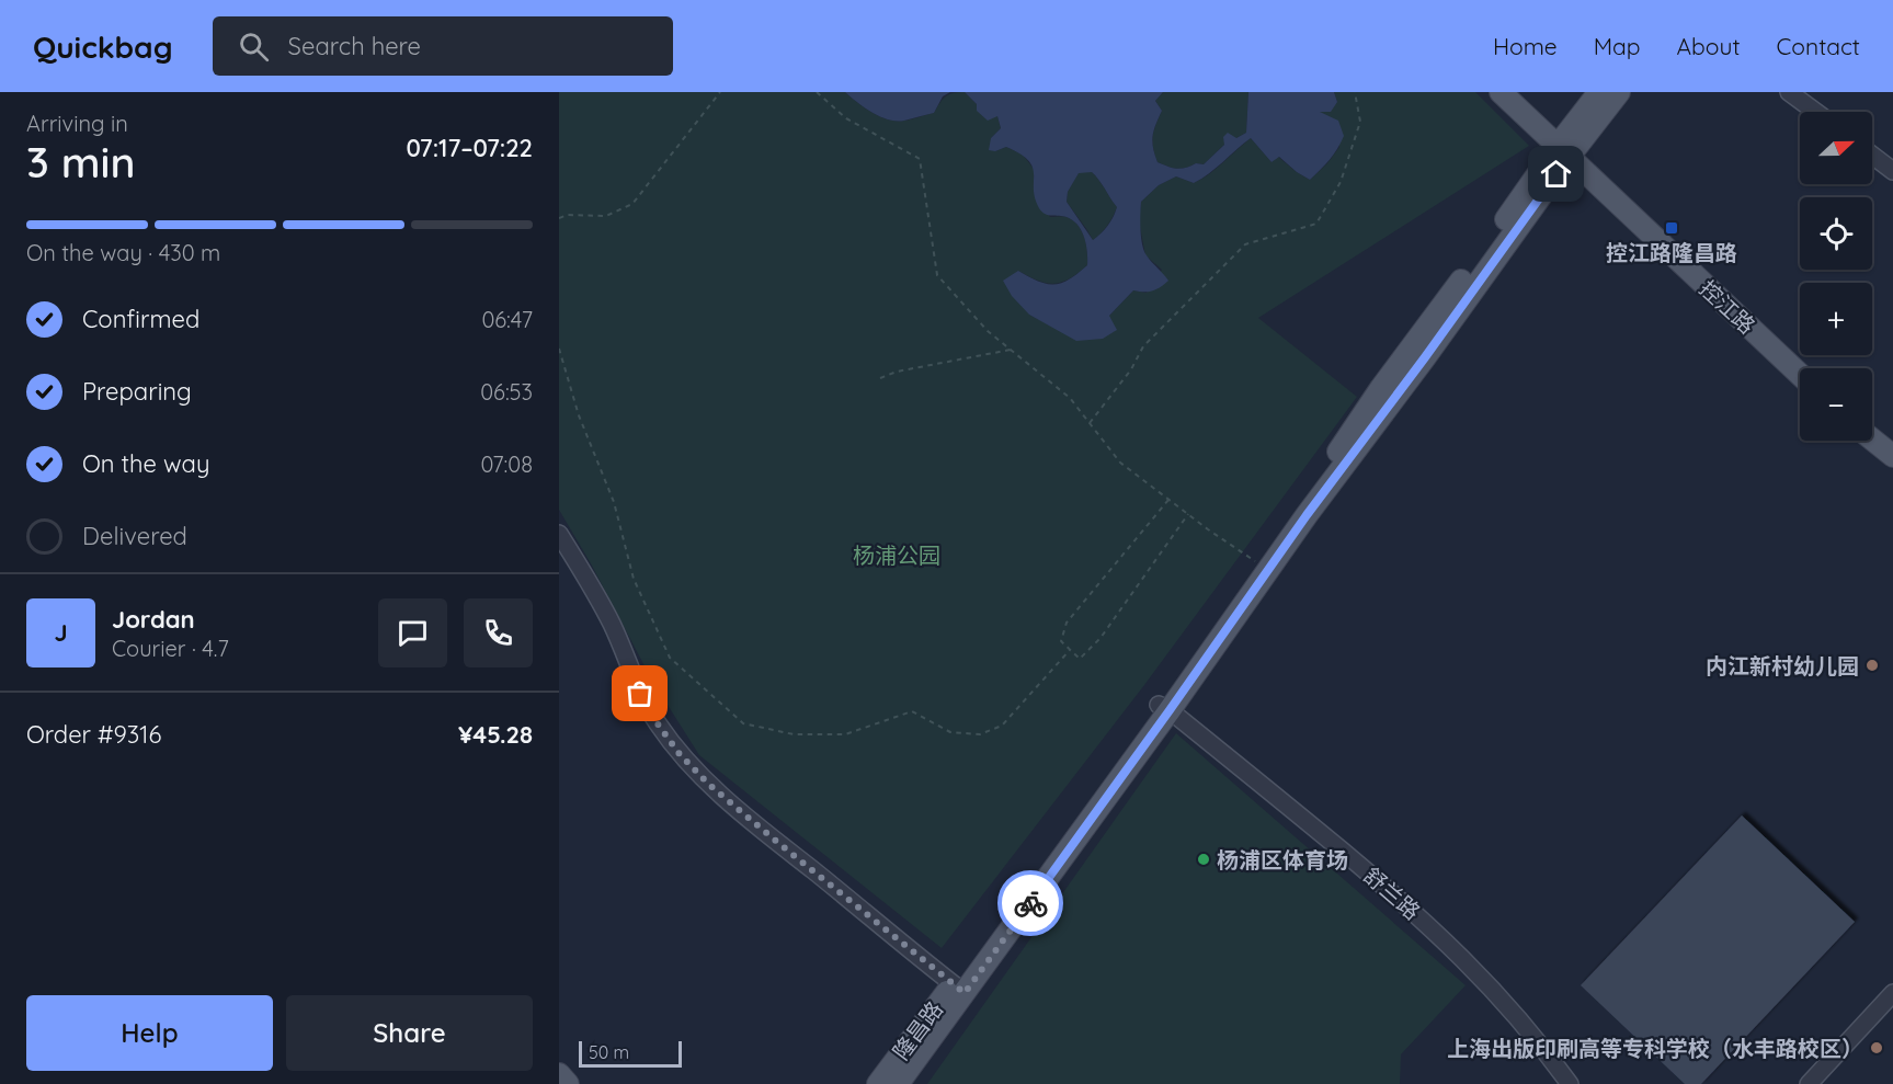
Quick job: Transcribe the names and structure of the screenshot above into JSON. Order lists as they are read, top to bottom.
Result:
{
  "streets": {
    "main road": ["控江路", "隆昌路"],
    "street": ["舒兰路"]
  },
  "crossings": [
    ["控江路", "隆昌路"],
    ["舒兰路", "隆昌路"]
  ],
  "parks": ["杨浦公园"],
  "places": {
    "transit": ["控江路隆昌路"],
    "other": ["内江新村幼儿园", "杨浦区体育场", "上海出版印刷高等专科学校（水丰路校区）"]
  },
  "scale_bar": "50 m",
  "north": "right",
  "page": {
    "header": "Quickbag",
    "search": "Search here",
    "nav": [
      "Home",
      "Map",
      "About",
      "Contact"
    ],
    "heading": ["3 min", "Arriving in", "07:17–07:22"],
    "panel": [
      "Jordan",
      "Courier · 4.7",
      "Order #9316",
      "¥45.28"
    ],
    "map_buttons": ["+", "−"],
    "bar": "On the way · 430 m",
    "list": [
      ["Confirmed", "06:47"],
      ["Preparing", "06:53"],
      ["On the way", "07:08"],
      "Delivered"
    ],
    "round": "J",
    "buttons": ["Help", "Share"],
    "scale": "50 m"
  }
}
